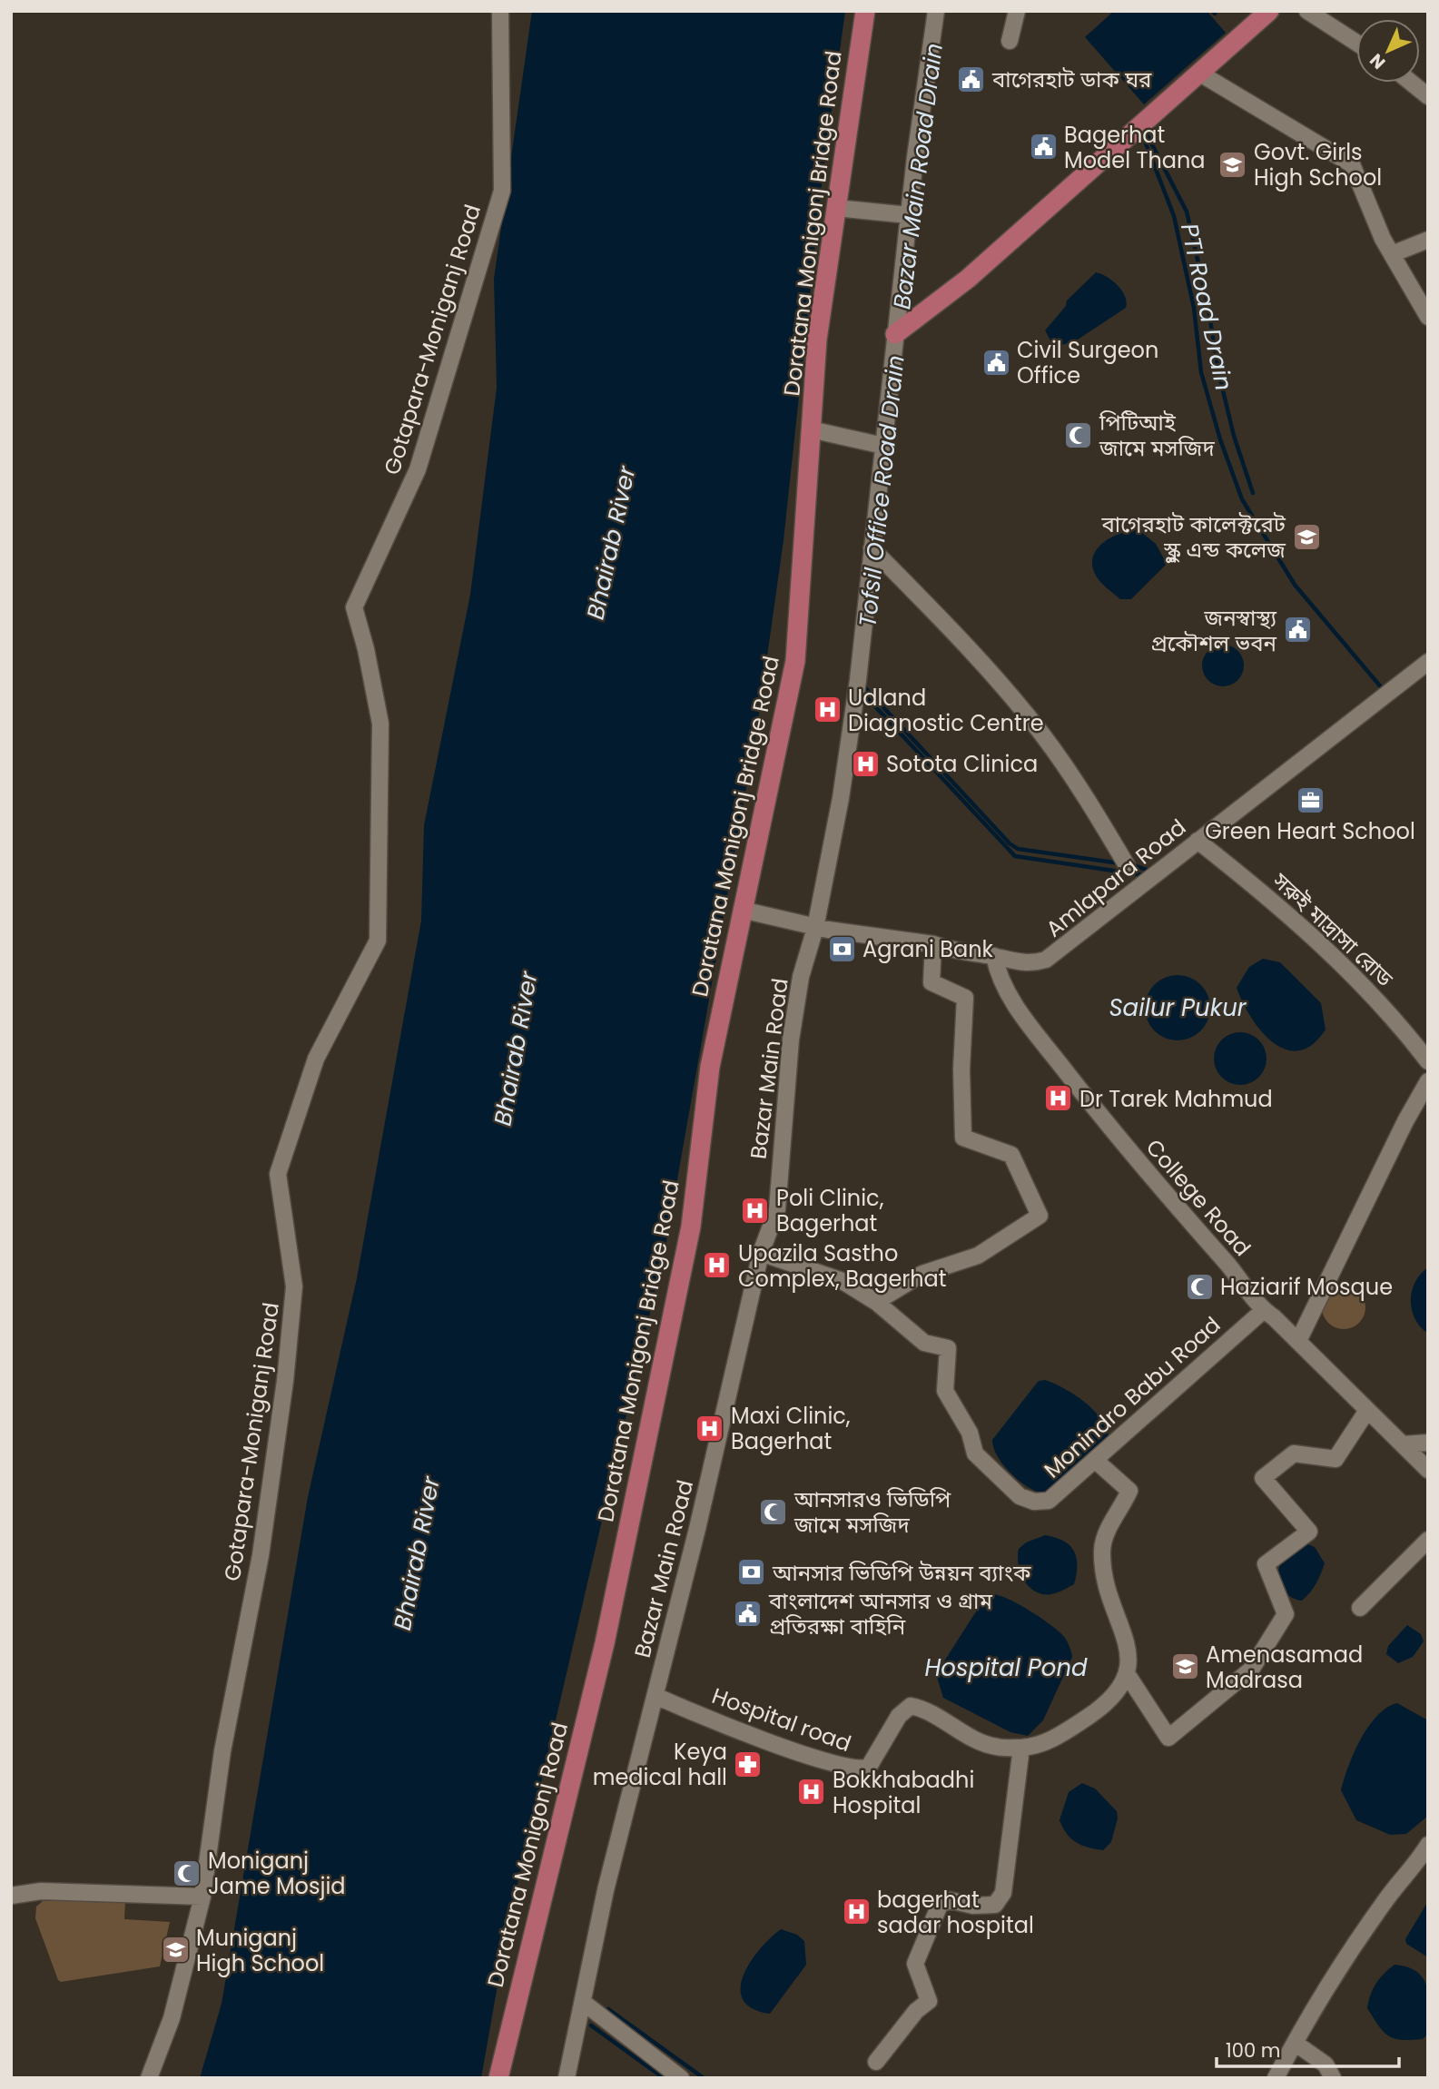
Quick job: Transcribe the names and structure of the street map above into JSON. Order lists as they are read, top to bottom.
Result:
{
  "streets": {
    "main road": ["Doratana Monigonj Bridge Road", "Doratana Monigonj Road"],
    "street": [
      "Gotapara-Moniganj Road",
      "Amlapara Road",
      "সরুই মাদ্রাসা রোড",
      "Bazar Main Road",
      "College Road",
      "Monindro Babu Road",
      "Hospital road"
    ]
  },
  "crossings": [
    ["Doratana Monigonj Bridge Road", "Amlapara Road"],
    ["Doratana Monigonj Bridge Road", "Doratana Monigonj Road"],
    ["Amlapara Road", "সরুই মাদ্রাসা রোড"],
    ["Amlapara Road", "Bazar Main Road"],
    ["Amlapara Road", "College Road"],
    ["Bazar Main Road", "Monindro Babu Road"],
    ["Bazar Main Road", "Hospital road"],
    ["College Road", "Monindro Babu Road"]
  ],
  "water": [
    "Bazar Main Road Drain",
    "PTI Road Drain",
    "Tofsil Office Road Drain",
    "Bhairab River",
    "Sailur Pukur",
    "Hospital Pond"
  ],
  "places": {
    "public building": [
      "বাগেরহাট ডাক ঘর",
      "Bagerhat Model Thana",
      "Civil Surgeon Office",
      "জনস্বাস্থ্য প্রকৌশল ভবন",
      "বাংলাদেশ আনসার ও গ্রাম প্রতিরক্ষা বাহিনি"
    ],
    "school or university": [
      "Govt. Girls High School",
      "বাগেরহাট কালেক্টরেট স্কুল এন্ড কলেজ",
      "Amenasamad Madrasa",
      "Muniganj High School"
    ],
    "mosque": [
      "পিটিআই জামে মসজিদ",
      "Haziarif Mosque",
      "আনসারও ভিডিপি জামে মসজিদ",
      "Moniganj Jame Mosjid"
    ],
    "hospital": [
      "Udland Diagnostic Centre",
      "Sotota Clinica",
      "Dr Tarek Mahmud",
      "Poli Clinic, Bagerhat",
      "Upazila Sastho Complex, Bagerhat",
      "Maxi Clinic, Bagerhat",
      "Bokkhabadhi Hospital",
      "bagerhat sadar hospital"
    ],
    "office": ["Green Heart School"],
    "bank": ["Agrani Bank", "আনসার ভিডিপি উন্নয়ন ব্যাংক"],
    "pharmacy": ["Keya medical hall"]
  },
  "scale_bar": "100 m",
  "north": "bottom left"
}
